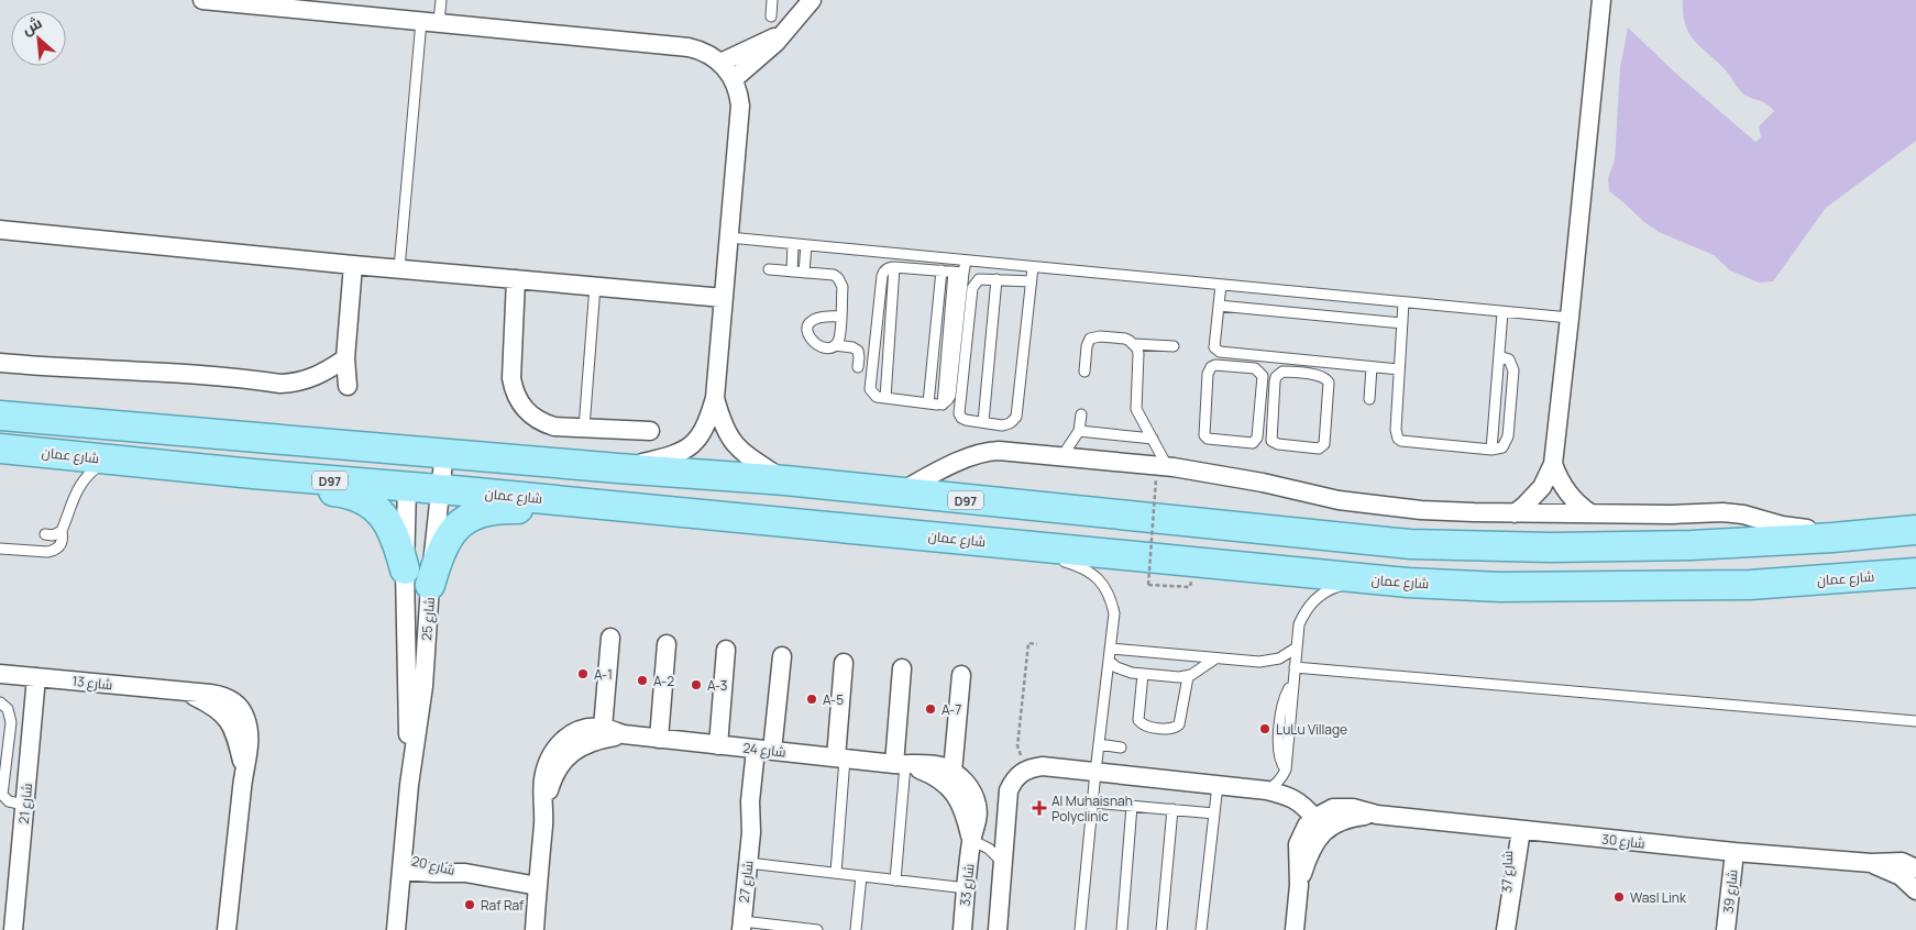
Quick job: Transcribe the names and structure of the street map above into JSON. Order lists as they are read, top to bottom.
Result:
{
  "streets": {
    "main road": ["شارع عمان", "D97"],
    "street": [
      "شارع 25",
      "شارع 13",
      "شارع 24",
      "شارع 21",
      "شارع 30",
      "شارع 20",
      "شارع 37",
      "شارع 27",
      "شارع 33",
      "شارع 39"
    ]
  },
  "crossings": [
    ["شارع عمان", "شارع 25"],
    ["شارع 25", "شارع 20"],
    ["شارع 13", "شارع 21"],
    ["شارع 24", "شارع 20"],
    ["شارع 24", "شارع 27"],
    ["شارع 24", "شارع 33"],
    ["شارع 30", "شارع 37"],
    ["شارع 30", "شارع 39"]
  ],
  "places": {
    "other": [
      "A-1",
      "A-2",
      "A-3",
      "A-5",
      "A-7",
      "LuLu Village",
      "Wasl Link",
      "Raf Raf"
    ],
    "health": ["Al Muhaisnah Polyclinic"]
  },
  "north": "top left"
}
